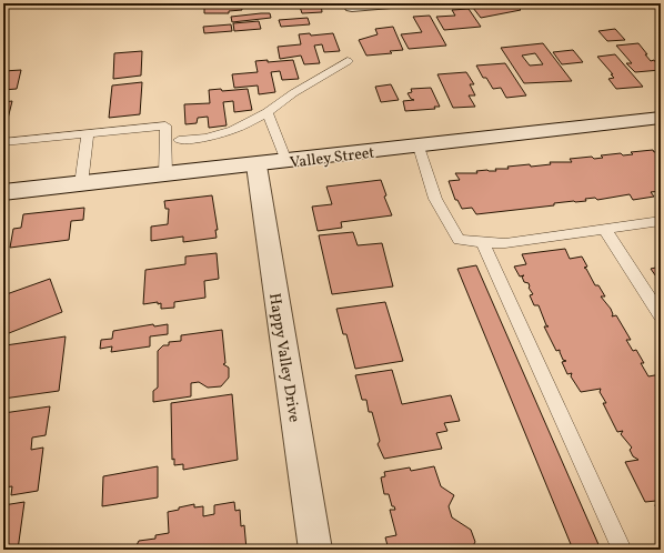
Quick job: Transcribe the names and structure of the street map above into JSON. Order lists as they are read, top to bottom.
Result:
{
  "streets": {
    "street": ["Valley Street", "Happy Valley Drive"]
  },
  "crossings": [
    ["Valley Street", "Happy Valley Drive"]
  ]
}
